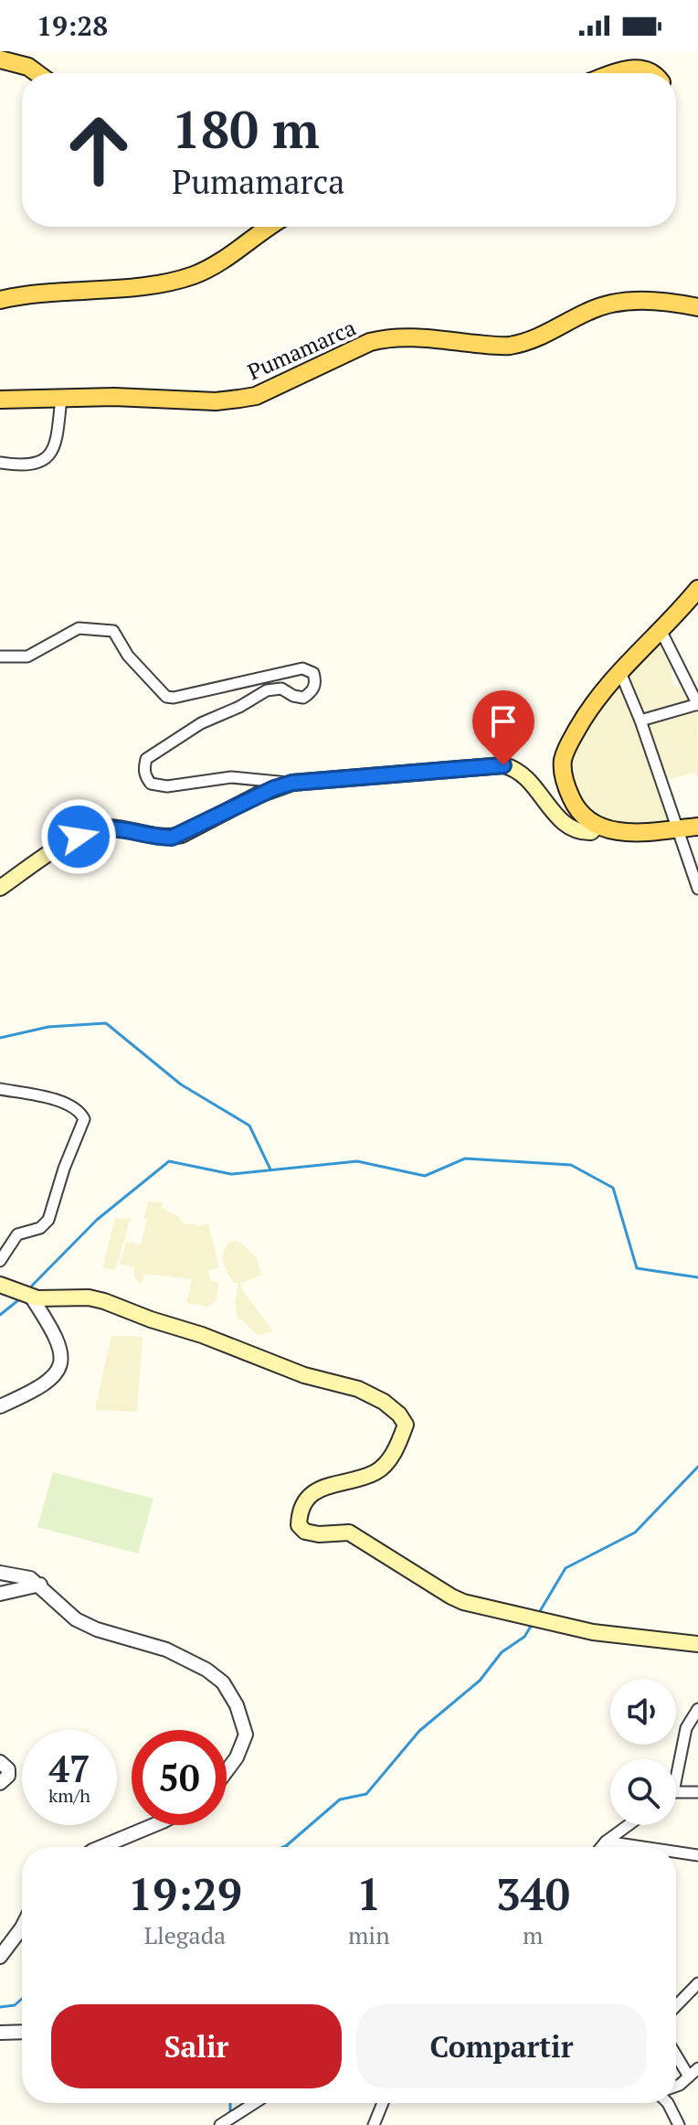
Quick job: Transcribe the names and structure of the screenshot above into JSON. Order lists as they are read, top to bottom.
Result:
{
  "streets": {
    "main road": ["Pumamarca"]
  },
  "page": {
    "status": "19:28",
    "turn": ["180 m", "Pumamarca"],
    "speed": "47 km/h",
    "limit": "50",
    "eta": [
      "19:29",
      "Llegada",
      "1",
      "min",
      "340",
      "m"
    ],
    "buttons": ["Salir", "Compartir"]
  }
}
